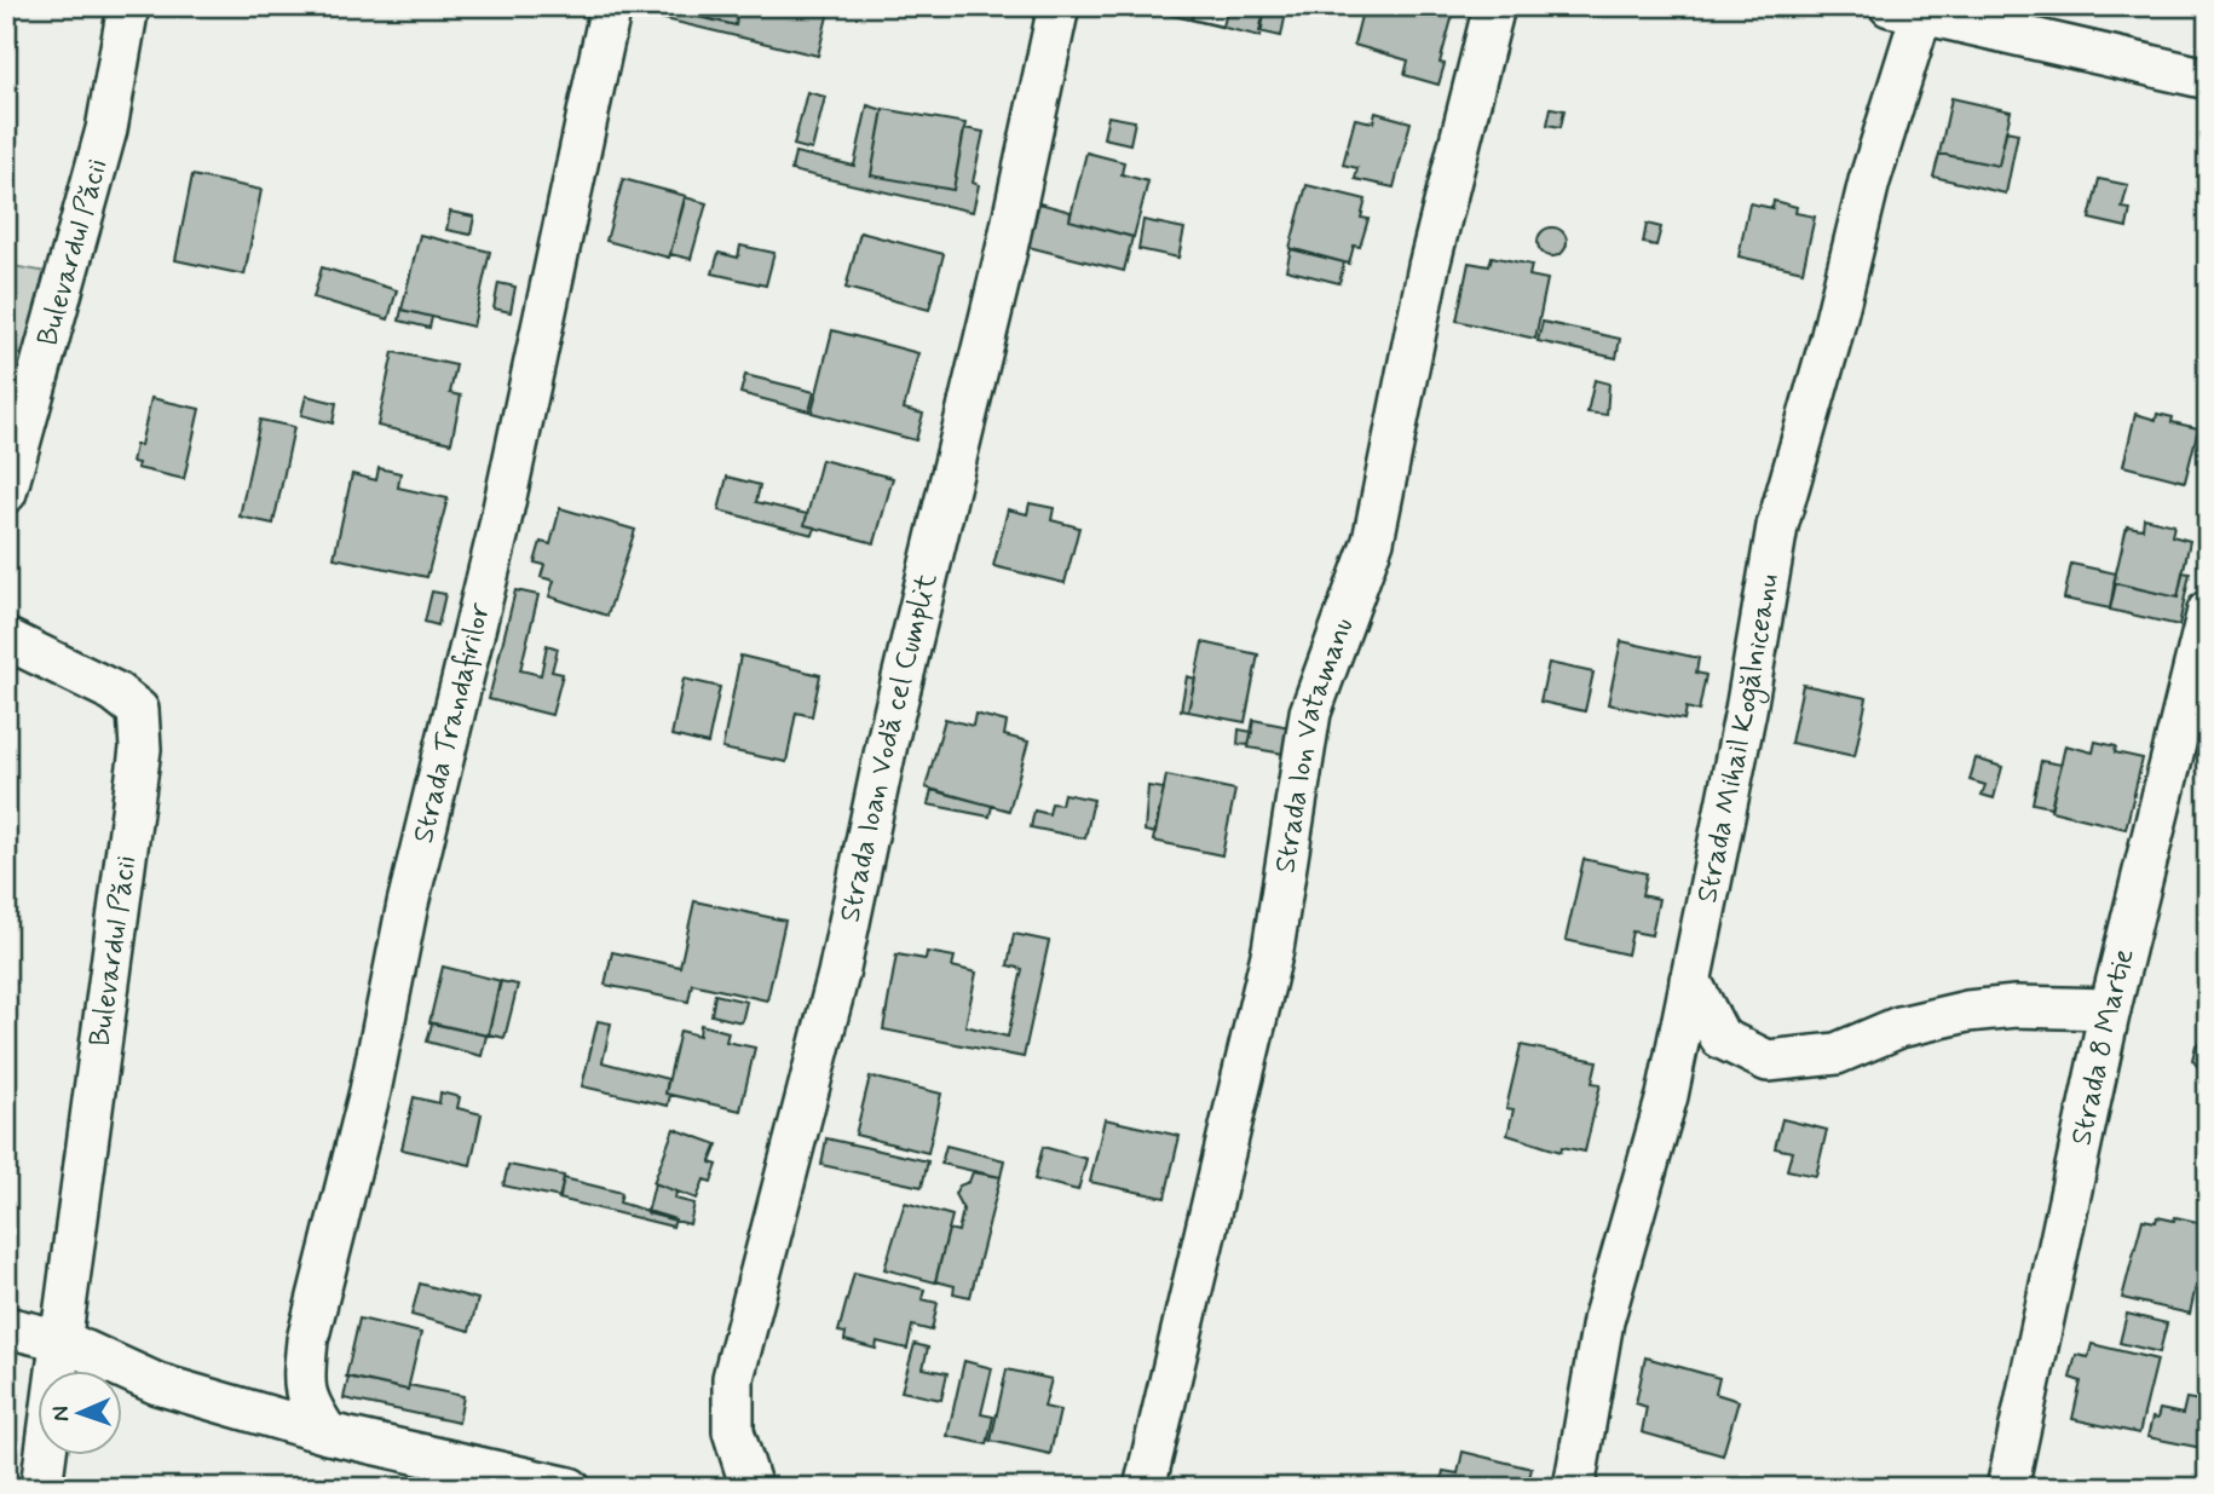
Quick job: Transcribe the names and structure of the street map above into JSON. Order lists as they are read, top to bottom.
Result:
{
  "streets": {
    "street": [
      "Bulevardul Păcii",
      "Strada Trandafirilor",
      "Strada Mihail Kogălniceanu",
      "Strada Ion Vatamanu",
      "Strada Ioan Vodă cel Cumplit",
      "Strada 8 Martie"
    ]
  },
  "north": "left"
}
